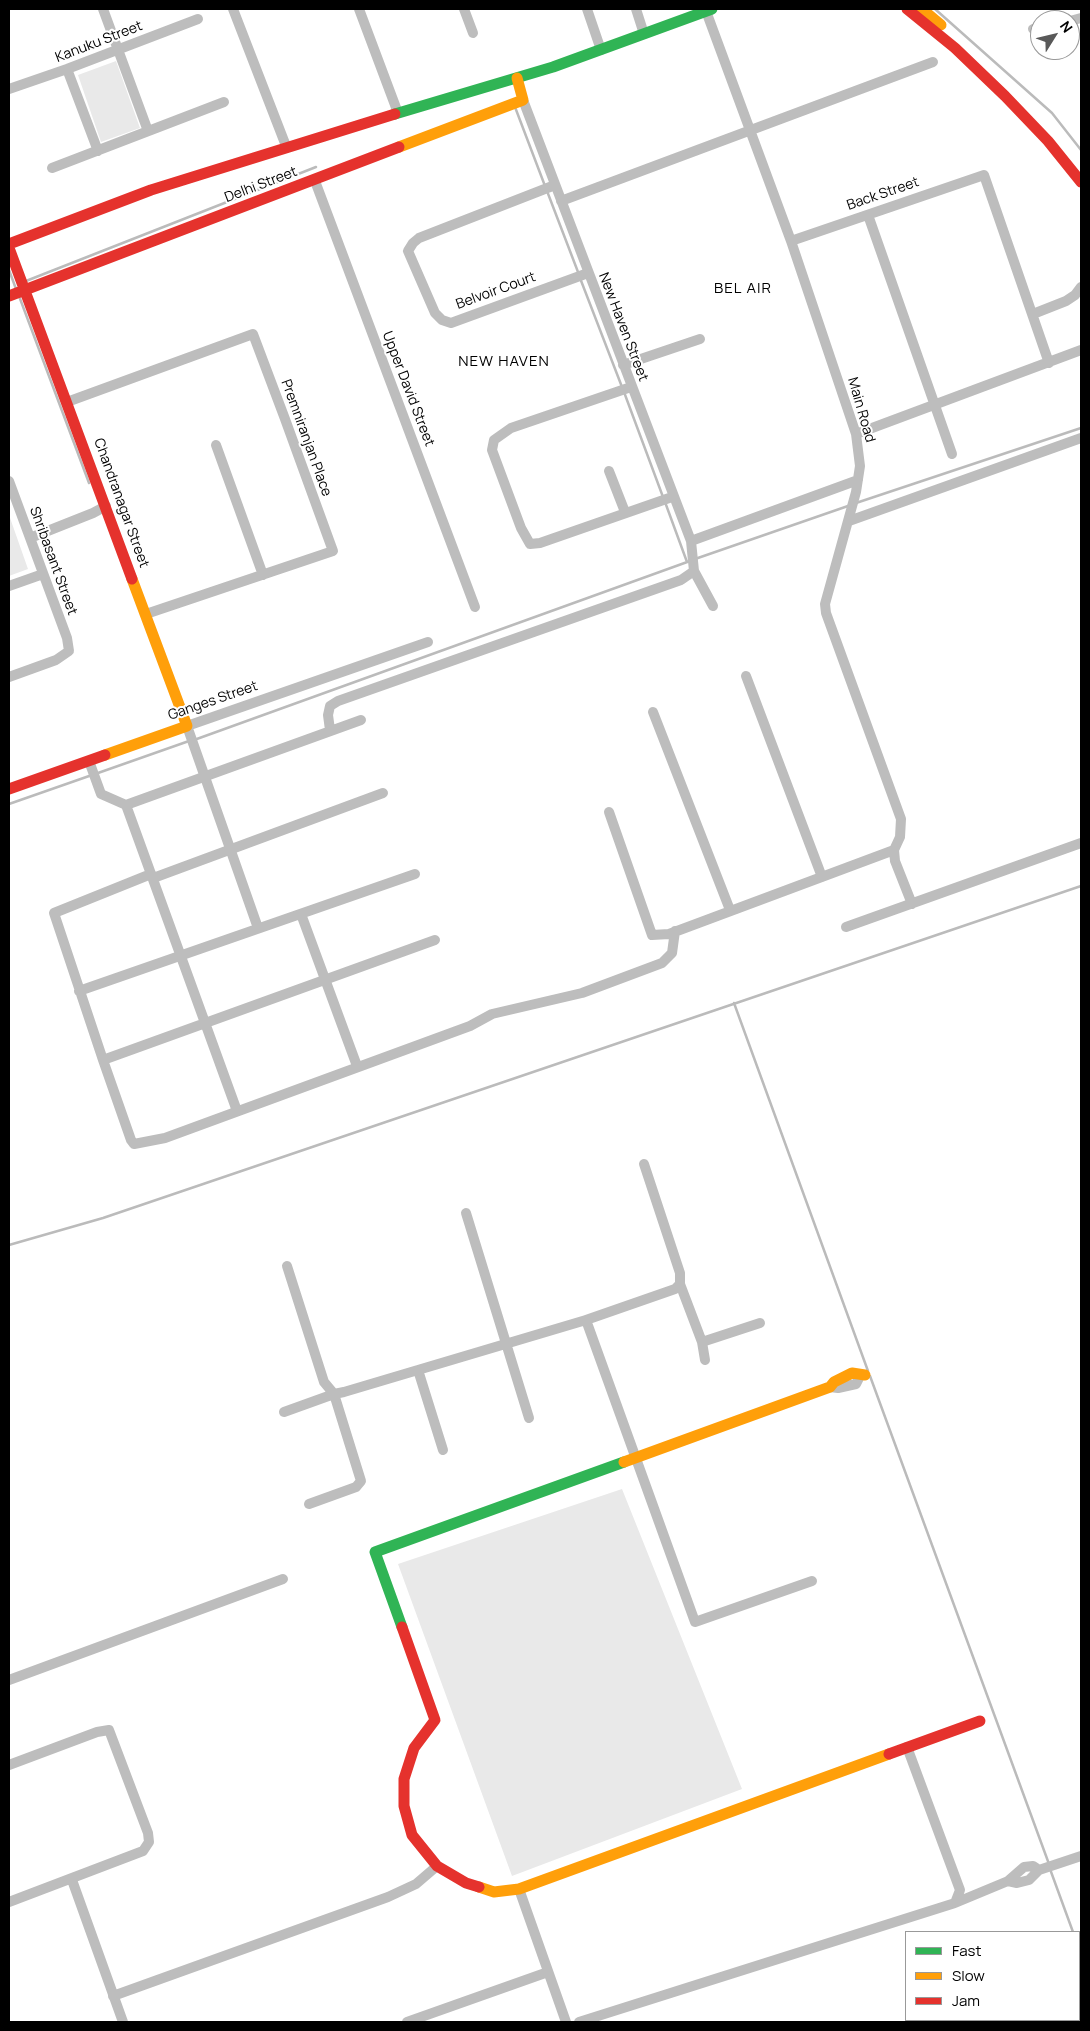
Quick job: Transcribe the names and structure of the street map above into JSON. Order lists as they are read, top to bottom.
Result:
{
  "streets": {
    "street": [
      "Kanuku Street",
      "Delhi Street",
      "Back Street",
      "Belvoir Court",
      "New Haven Street",
      "Upper David Street",
      "Main Road",
      "Premniranjan Place",
      "Chandranagar Street",
      "Shribasant Street",
      "Ganges Street"
    ]
  },
  "crossings": [
    ["Delhi Street", "New Haven Street"],
    ["Delhi Street", "Upper David Street"],
    ["Delhi Street", "Main Road"],
    ["Delhi Street", "Chandranagar Street"],
    ["Back Street", "Main Road"],
    ["Belvoir Court", "New Haven Street"],
    ["Premniranjan Place", "Chandranagar Street"],
    ["Chandranagar Street", "Ganges Street"]
  ],
  "districts": ["BEL AIR", "NEW HAVEN"],
  "legend": ["Fast", "Slow", "Jam"],
  "north": "top right"
}
